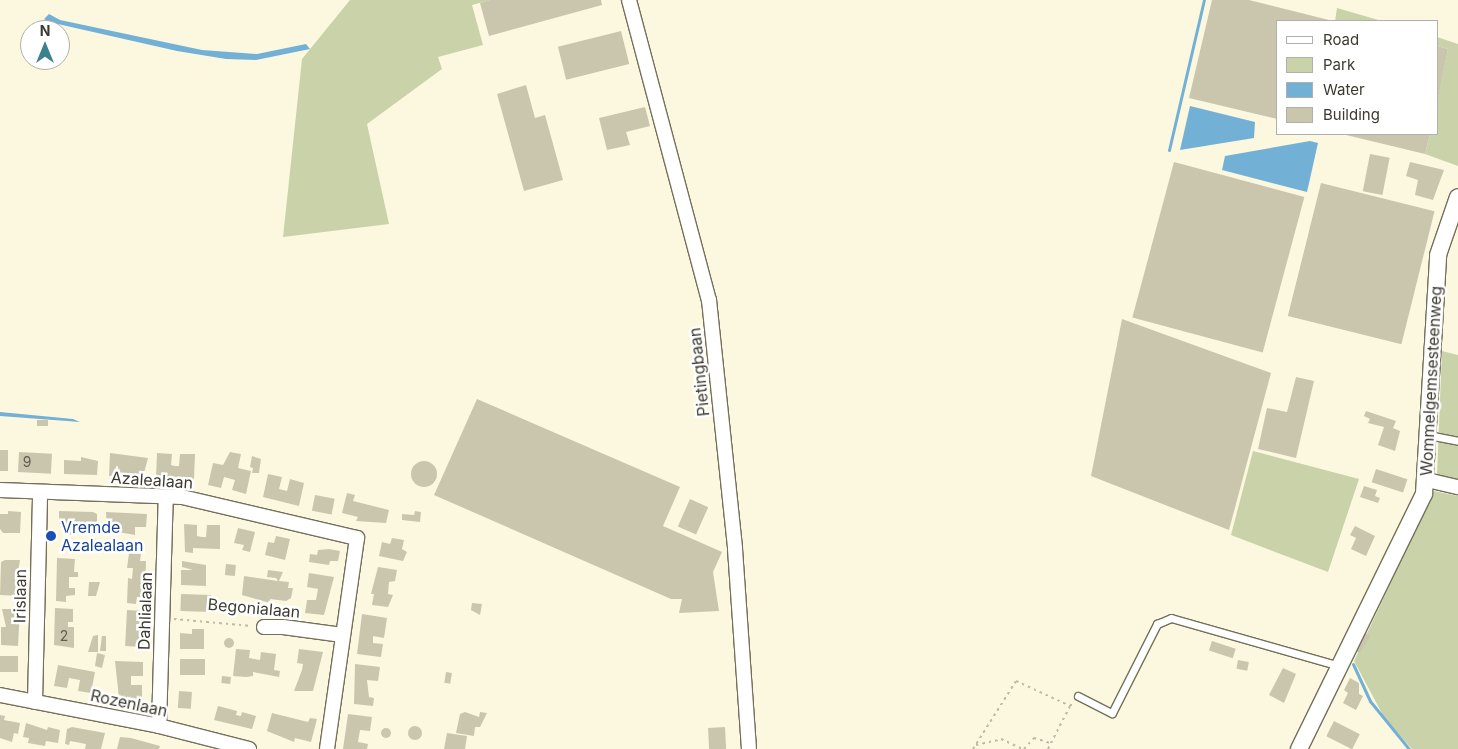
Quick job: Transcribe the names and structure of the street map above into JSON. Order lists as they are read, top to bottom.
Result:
{
  "streets": {
    "street": [
      "Pietingbaan",
      "Wommelgemsesteenweg",
      "Azalealaan",
      "Irislaan",
      "Begonialaan",
      "Dahlialaan",
      "Rozenlaan"
    ]
  },
  "crossings": [
    ["Azalealaan", "Irislaan"],
    ["Azalealaan", "Begonialaan"],
    ["Azalealaan", "Dahlialaan"],
    ["Irislaan", "Rozenlaan"],
    ["Begonialaan", "Dahlialaan"],
    ["Dahlialaan", "Rozenlaan"]
  ],
  "places": ["Vremde Azalealaan"],
  "house_numbers": ["9", "2"],
  "legend": [
    "Road",
    "Park",
    "Water",
    "Building"
  ],
  "north": "top"
}
